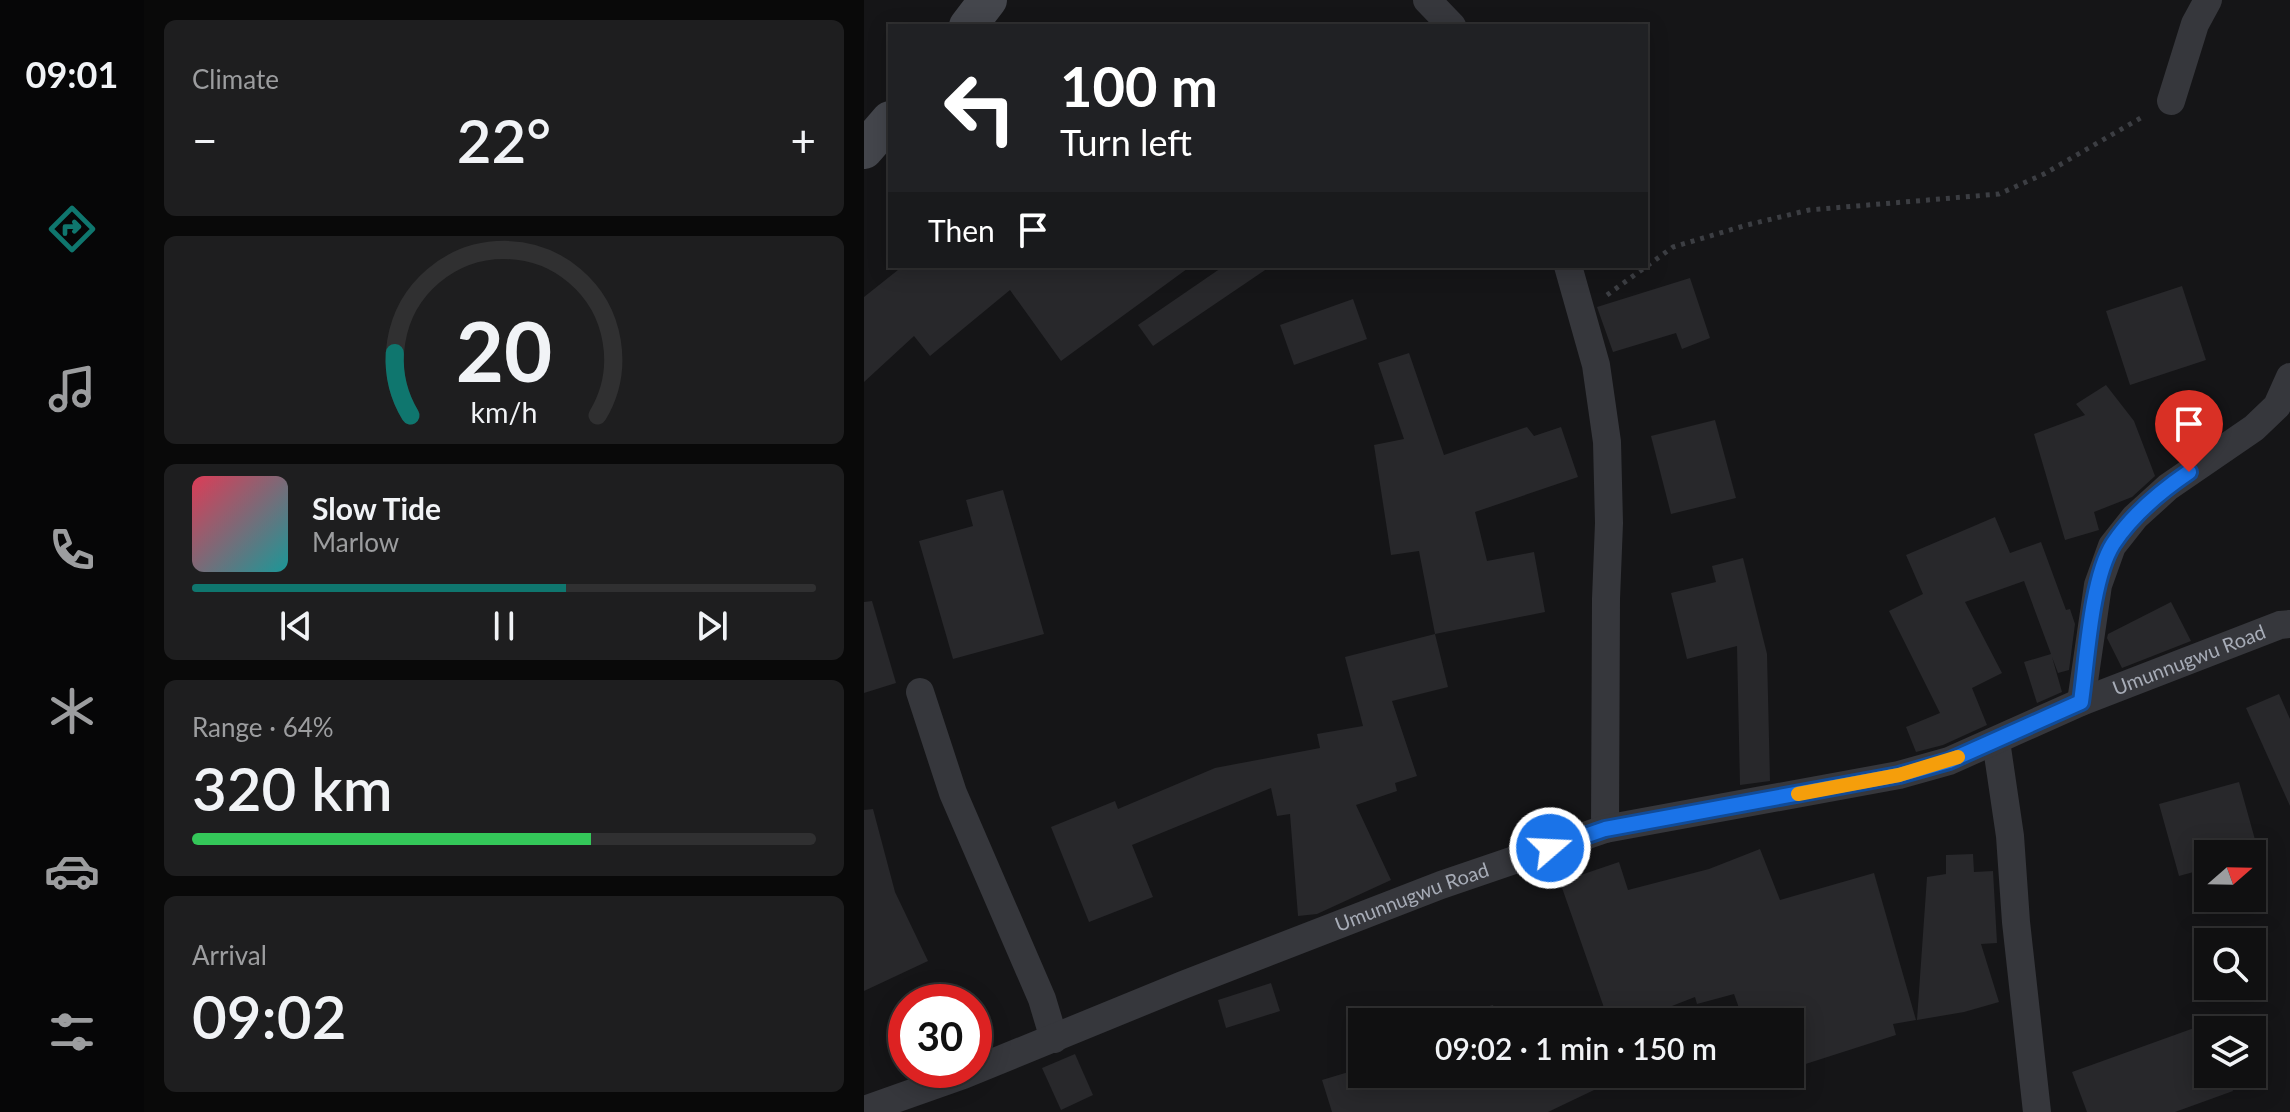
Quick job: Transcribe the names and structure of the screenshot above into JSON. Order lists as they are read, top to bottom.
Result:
{
  "streets": {
    "street": ["Umunnugwu Road"]
  },
  "north": "right",
  "page": {
    "tabs": "09:01",
    "tile": [
      "Climate",
      ["Range · 64%", "320 km"],
      ["Arrival", "09:02"]
    ],
    "turn": ["100 m", "Turn left"],
    "heat": ["−", "22°", "+"],
    "then": "Then",
    "song": ["Slow Tide", "Marlow"],
    "limit": "30",
    "trip": "09:02 · 1 min · 150 m",
    "gauge": ["20", "km/h"]
  }
}
